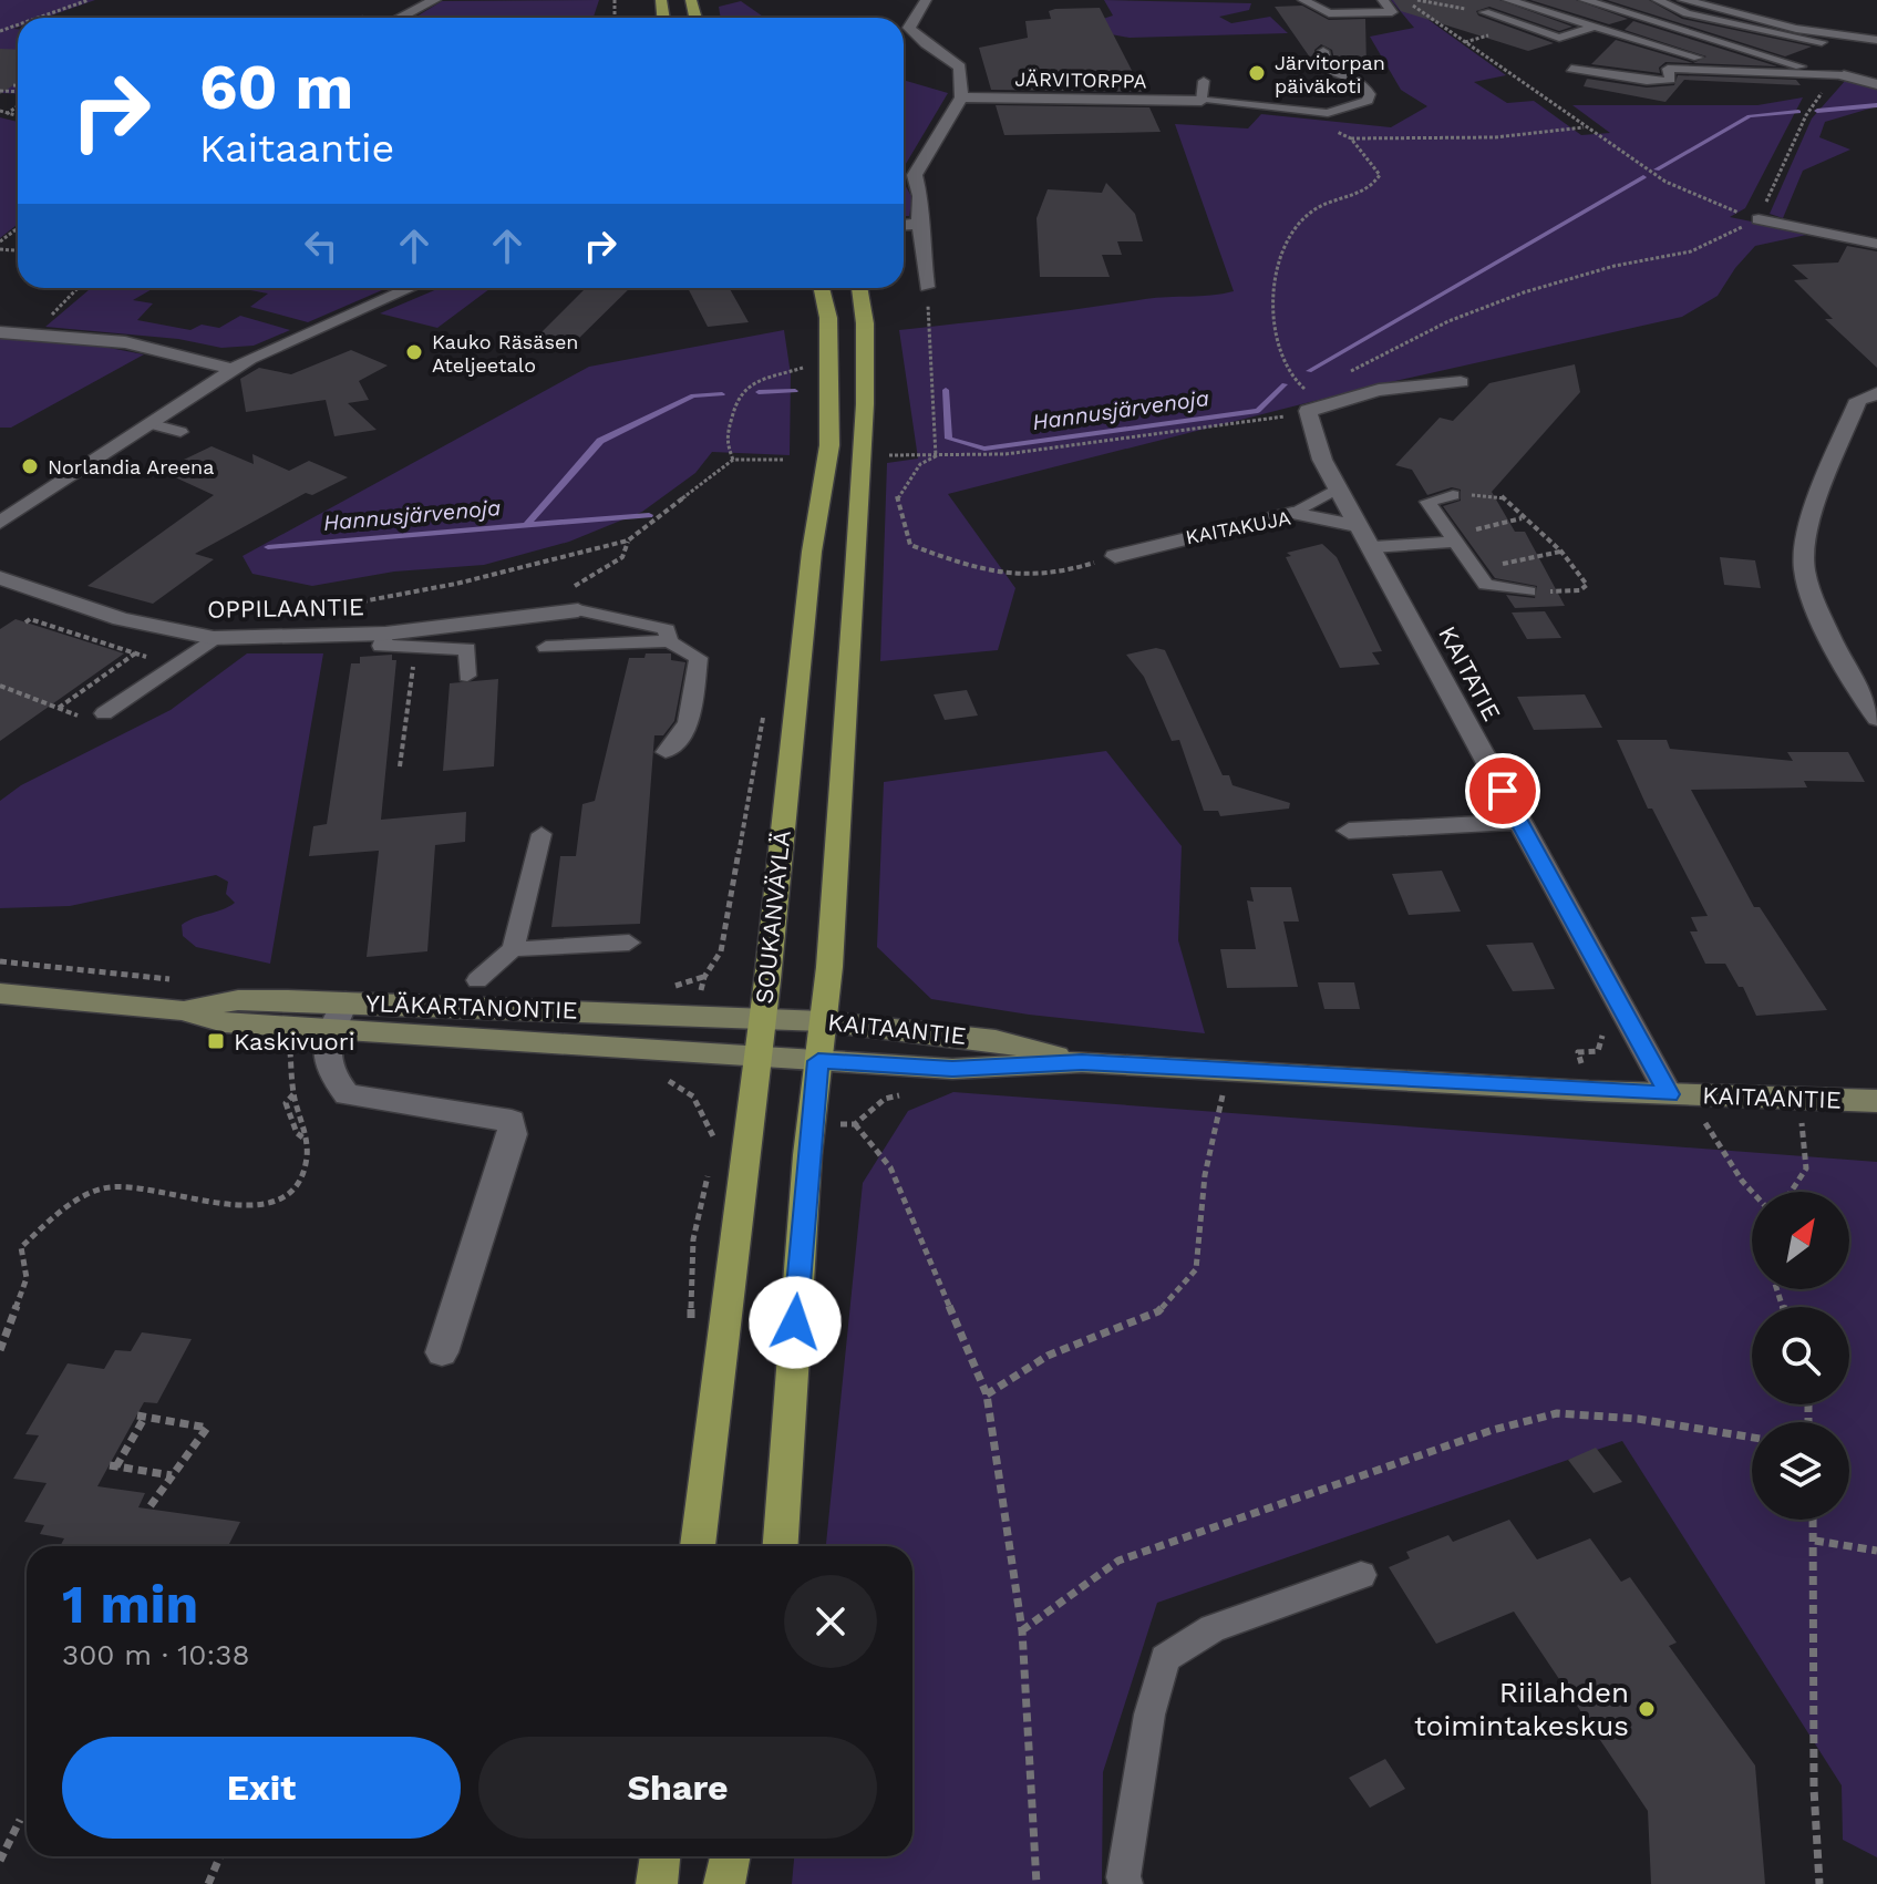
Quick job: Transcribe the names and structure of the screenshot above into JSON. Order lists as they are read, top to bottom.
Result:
{
  "streets": {
    "main road": ["SOUKANVÄYLÄ", "YLÄKARTANONTIE", "KAITAANTIE"],
    "street": [
      "JÄRVITORPPA",
      "KAITAKUJA",
      "OPPILAANTIE",
      "KAITATIE"
    ]
  },
  "crossings": [
    ["KAITAKUJA", "KAITATIE"],
    ["KAITATIE", "KAITAANTIE"],
    ["SOUKANVÄYLÄ", "YLÄKARTANONTIE"],
    ["SOUKANVÄYLÄ", "KAITAANTIE"],
    ["YLÄKARTANONTIE", "KAITAANTIE"]
  ],
  "water": ["Hannusjärvenoja"],
  "places": {
    "other": [
      "Järvitorpan päiväkoti",
      "Kauko Räsäsen Ateljeetalo",
      "Norlandia Areena",
      "Riilahden toimintakeskus"
    ],
    "transit": ["Kaskivuori"]
  },
  "north": "top right",
  "page": {
    "turn": ["60 m", "Kaitaantie"],
    "heading": ["1 min", "300 m · 10:38"],
    "buttons": ["Exit", "Share"]
  }
}
